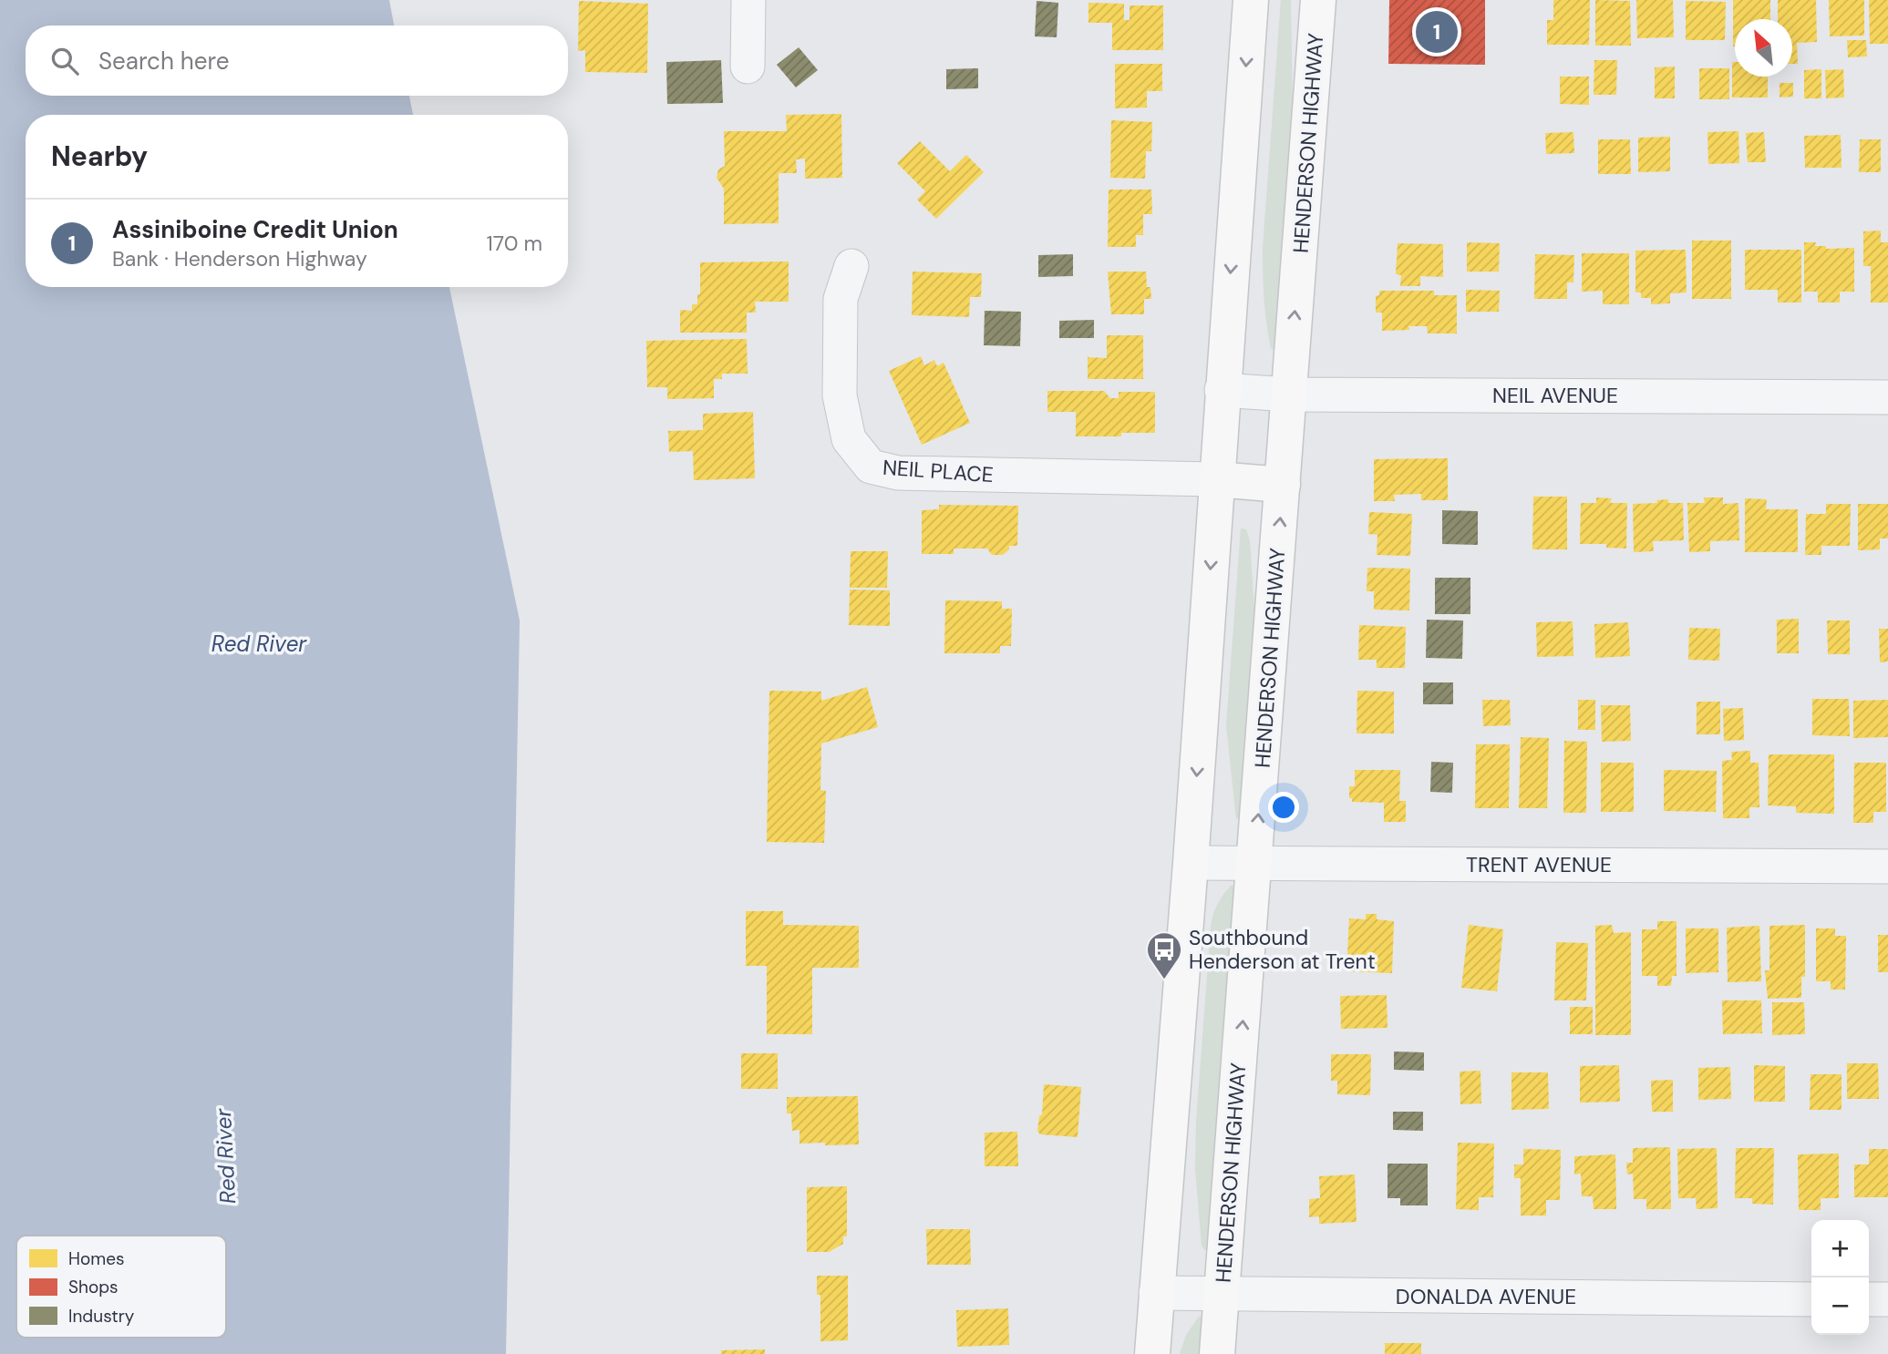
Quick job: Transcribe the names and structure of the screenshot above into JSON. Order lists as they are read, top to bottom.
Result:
{
  "streets": {
    "main road": ["HENDERSON HIGHWAY"],
    "street": [
      "NEIL AVENUE",
      "NEIL PLACE",
      "TRENT AVENUE",
      "DONALDA AVENUE"
    ]
  },
  "crossings": [
    ["HENDERSON HIGHWAY", "NEIL AVENUE"],
    ["HENDERSON HIGHWAY", "TRENT AVENUE"],
    ["HENDERSON HIGHWAY", "DONALDA AVENUE"]
  ],
  "water": ["Red River"],
  "places": {
    "bus stop": ["Southbound Henderson at Trent"]
  },
  "legend": ["Homes", "Shops", "Industry"],
  "north": "top left",
  "page": {
    "pins": "1",
    "search": "Search here",
    "heading": "Nearby",
    "list": [
      {
        "mark": "1",
        "name": "Assiniboine Credit Union",
        "note": "Bank · Henderson Highway",
        "value": "170 m"
      }
    ],
    "map_buttons": ["+", "−"]
  }
}
